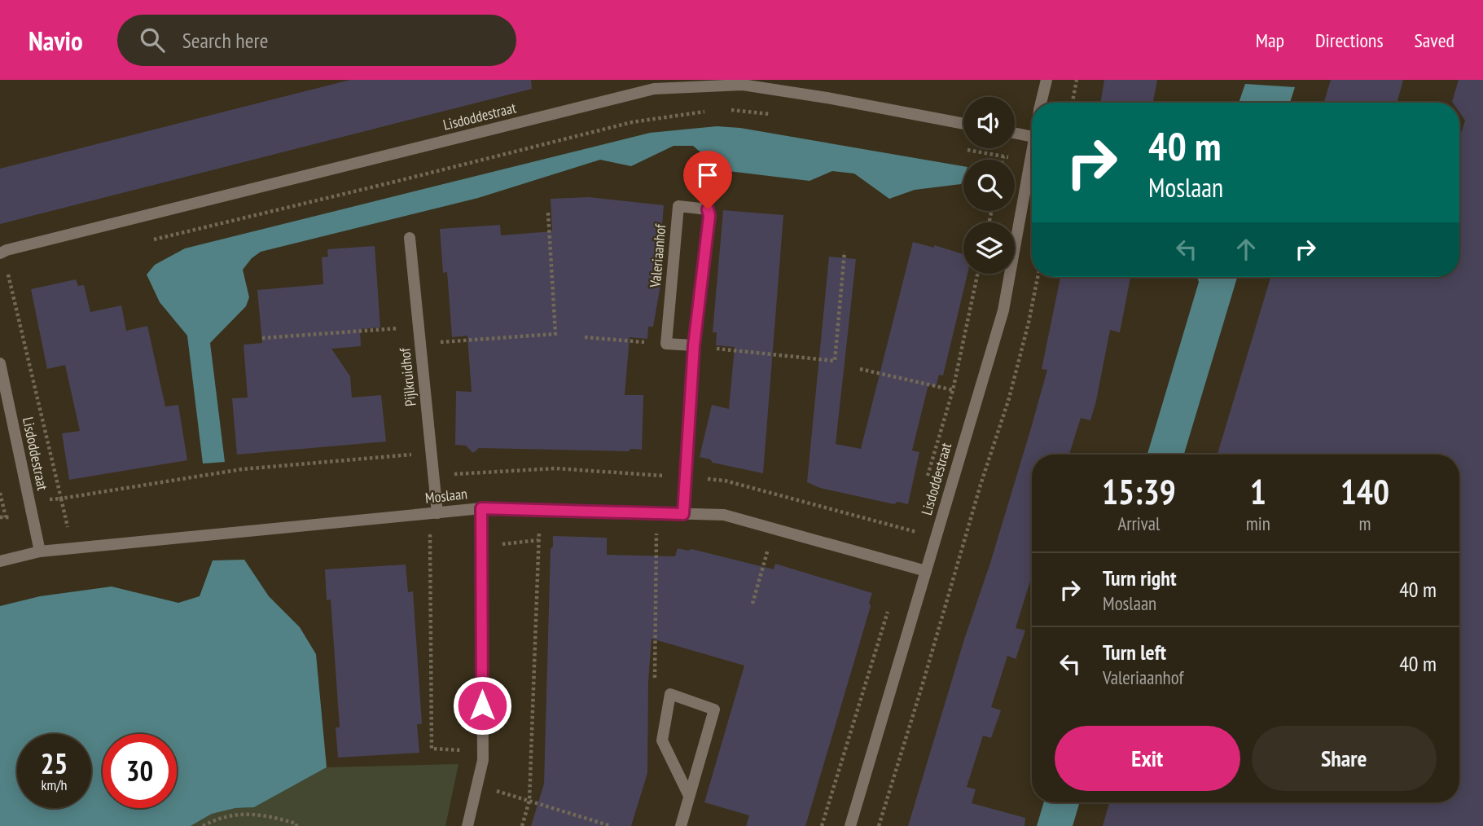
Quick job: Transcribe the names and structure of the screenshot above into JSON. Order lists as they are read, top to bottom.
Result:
{
  "streets": {
    "street": [
      "Lisdoddestraat",
      "Valeriaanhof",
      "Pijlkruidhof",
      "Moslaan"
    ]
  },
  "crossings": [
    ["Lisdoddestraat", "Moslaan"],
    ["Valeriaanhof", "Moslaan"],
    ["Pijlkruidhof", "Moslaan"]
  ],
  "page": {
    "header": "Navio",
    "search": "Search here",
    "nav": ["Map", "Directions", "Saved"],
    "turn": ["40 m", "Moslaan"],
    "eta": [
      "15:39",
      "Arrival",
      "1",
      "min",
      "140",
      "m"
    ],
    "list": [
      {
        "name": "Turn right",
        "note": "Moslaan",
        "value": "40 m"
      },
      {
        "name": "Turn left",
        "note": "Valeriaanhof",
        "value": "40 m"
      }
    ],
    "buttons": ["Exit", "Share"],
    "speed": "25 km/h",
    "limit": "30"
  }
}
